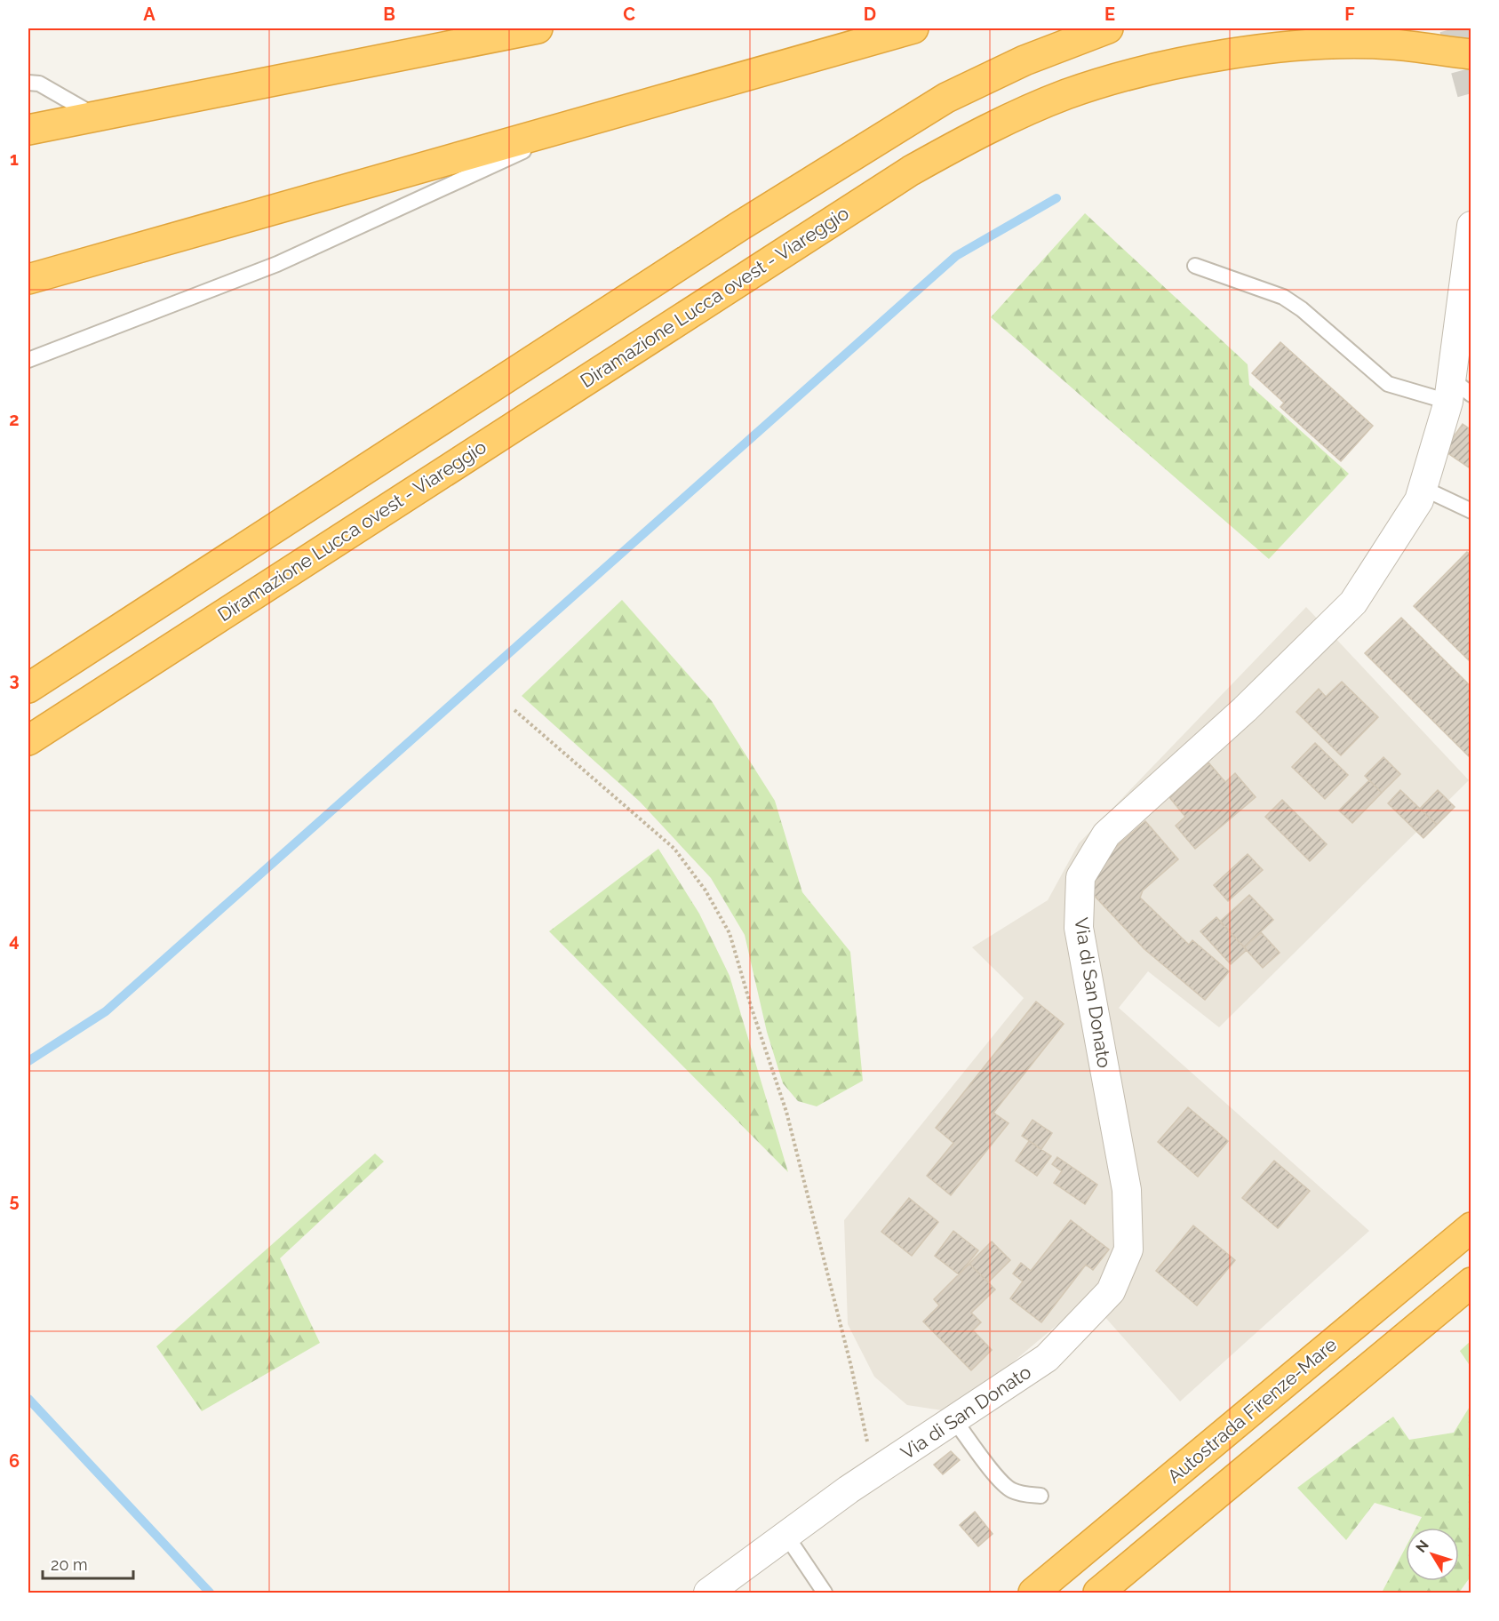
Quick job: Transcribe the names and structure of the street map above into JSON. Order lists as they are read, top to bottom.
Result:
{
  "streets": {
    "highway": ["Diramazione Lucca ovest - Viareggio", "Autostrada Firenze-Mare"],
    "street": ["Via di San Donato"]
  },
  "scale_bar": "20 m",
  "north": "top left",
  "grid": {
    "columns": [
      "A",
      "B",
      "C",
      "D",
      "E",
      "F"
    ],
    "rows": [
      "1",
      "2",
      "3",
      "4",
      "5",
      "6"
    ]
  }
}
